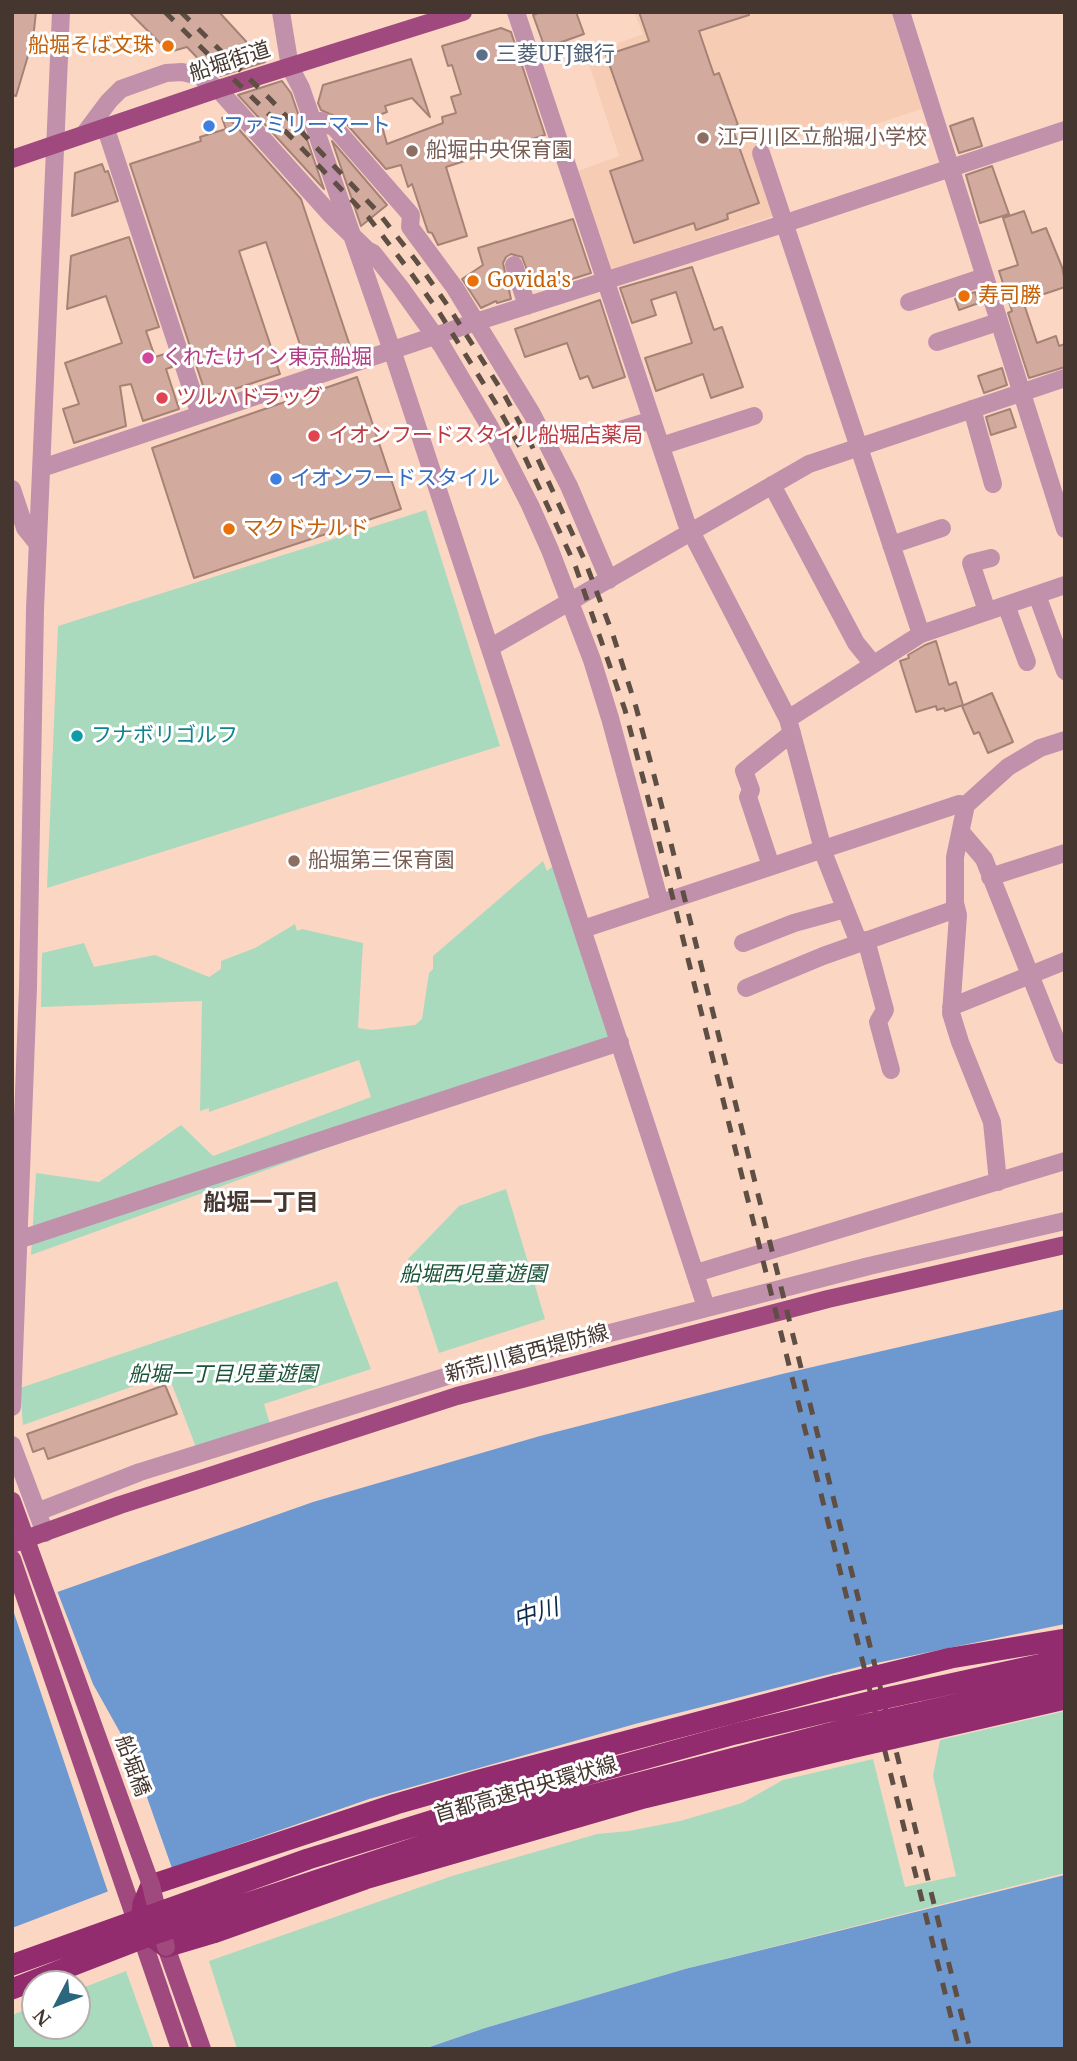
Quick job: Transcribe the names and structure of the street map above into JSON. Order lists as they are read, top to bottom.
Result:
{
  "streets": {
    "highway": ["首都高速中央環状線"],
    "main road": ["船堀街道", "新荒川葛西堤防線", "船堀橋"]
  },
  "districts": ["船堀一丁目"],
  "water": ["中川"],
  "parks": ["船堀西児童遊園", "船堀一丁目児童遊園"],
  "places": [
    "船堀そば文珠",
    "三菱UFJ銀行",
    "ファミリーマート",
    "江戸川区立船堀小学校",
    "船堀中央保育園",
    "Govida's",
    "寿司勝",
    "くれたけイン東京船堀",
    "ツルハドラッグ",
    "イオンフードスタイル船堀店薬局",
    "イオンフードスタイル",
    "マクドナルド",
    "フナボリゴルフ",
    "船堀第三保育園"
  ],
  "north": "bottom left"
}
